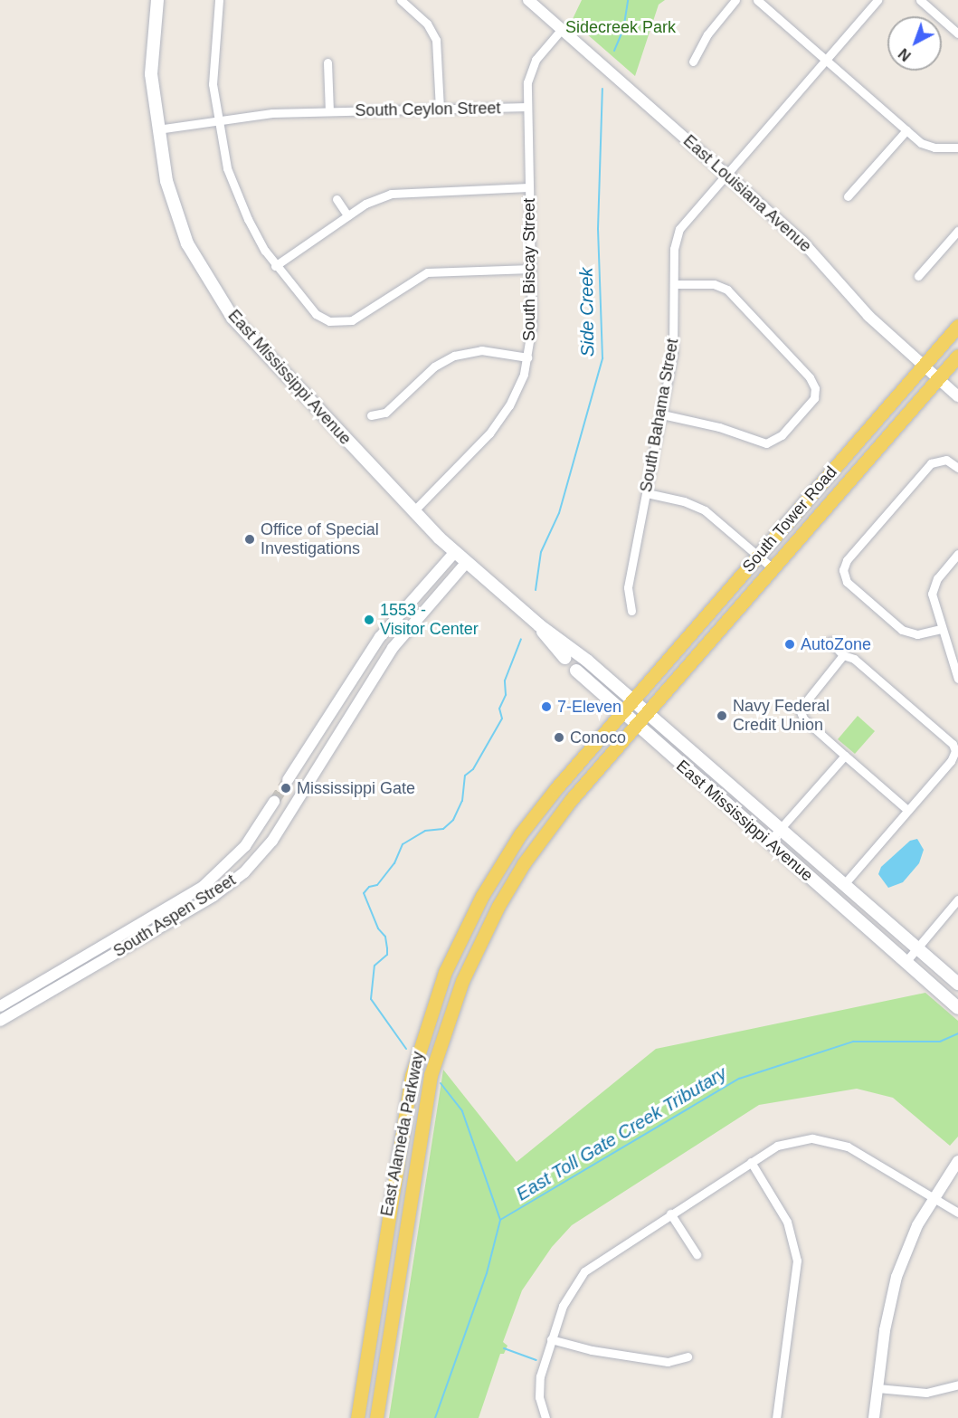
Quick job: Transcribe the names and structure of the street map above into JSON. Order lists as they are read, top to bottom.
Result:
{
  "streets": {
    "main road": ["East Mississippi Avenue", "South Tower Road", "East Alameda Parkway"],
    "street": [
      "South Ceylon Street",
      "East Louisiana Avenue",
      "South Biscay Street",
      "South Bahama Street",
      "South Aspen Street"
    ]
  },
  "crossings": [
    ["South Ceylon Street", "South Biscay Street"],
    ["South Ceylon Street", "East Mississippi Avenue"],
    ["East Louisiana Avenue", "South Biscay Street"],
    ["East Louisiana Avenue", "South Bahama Street"],
    ["East Louisiana Avenue", "South Tower Road"],
    ["South Biscay Street", "East Mississippi Avenue"],
    ["East Mississippi Avenue", "South Tower Road"],
    ["East Mississippi Avenue", "South Aspen Street"],
    ["East Mississippi Avenue", "East Alameda Parkway"],
    ["South Tower Road", "East Alameda Parkway"]
  ],
  "water": ["Side Creek", "East Toll Gate Creek Tributary"],
  "parks": ["Sidecreek Park"],
  "places": [
    "Office of Special Investigations",
    "1553 - Visitor Center",
    "AutoZone",
    "7-Eleven",
    "Navy Federal Credit Union",
    "Conoco",
    "Mississippi Gate"
  ],
  "north": "bottom left"
}
